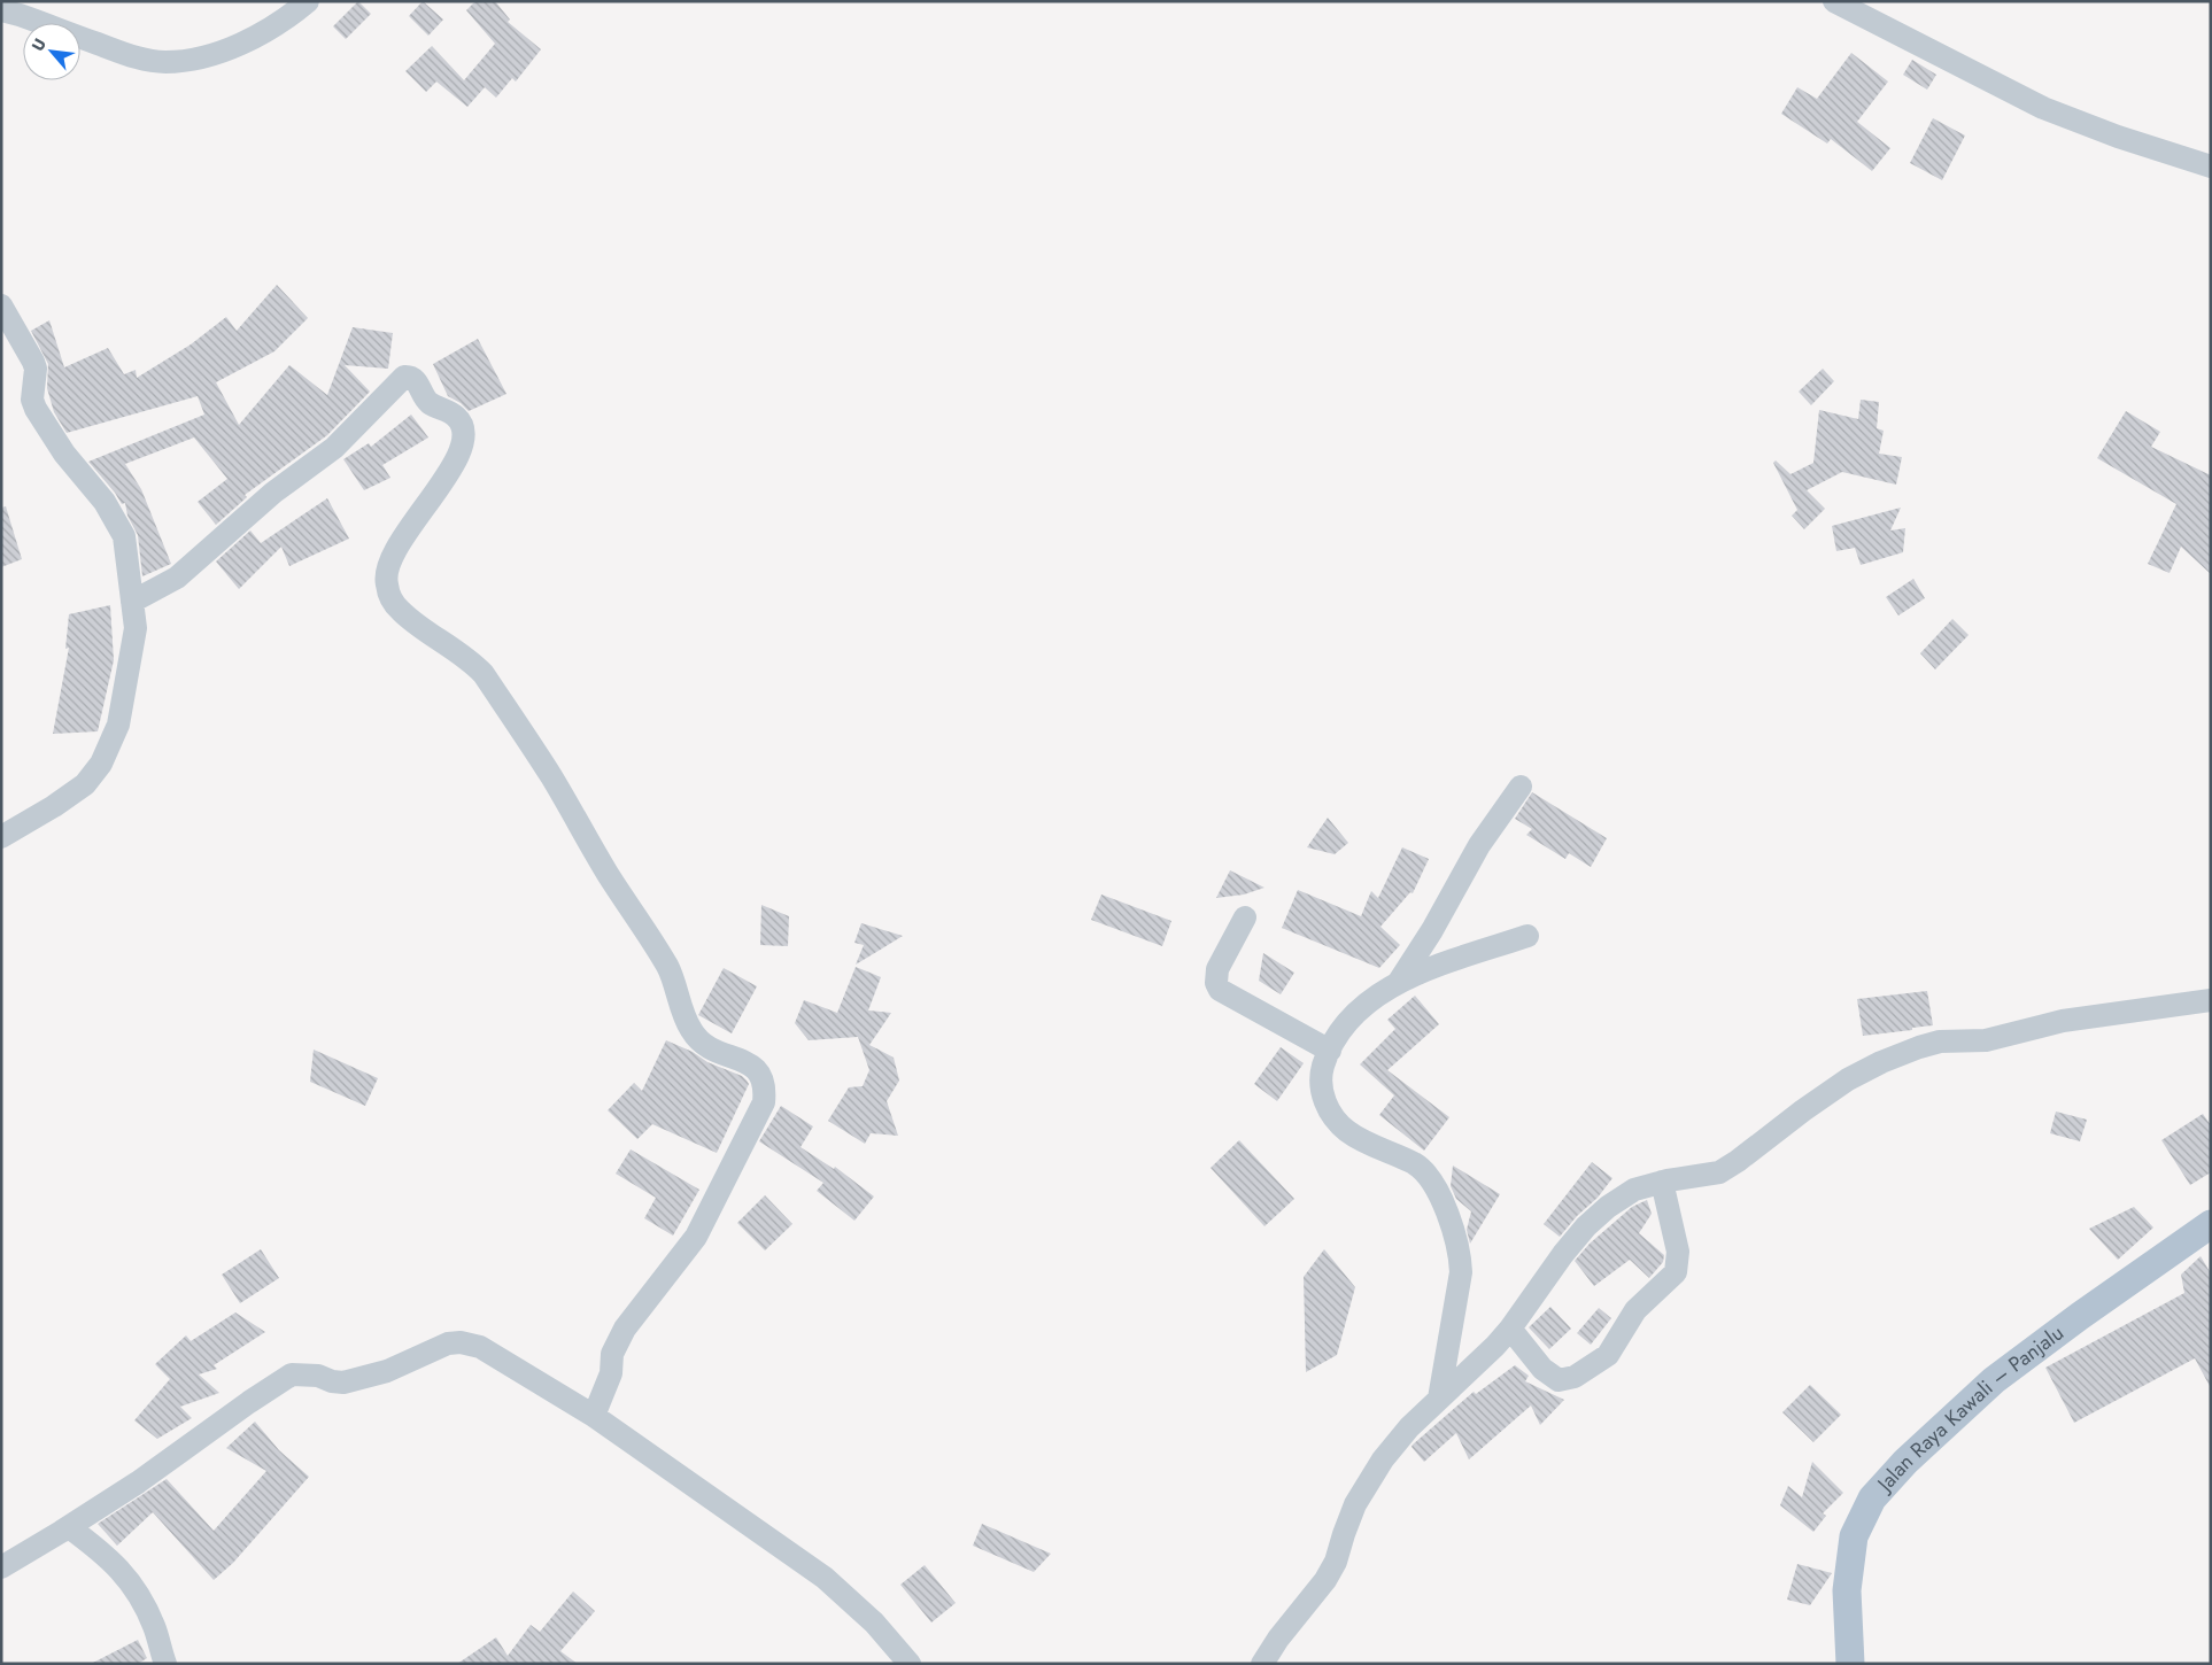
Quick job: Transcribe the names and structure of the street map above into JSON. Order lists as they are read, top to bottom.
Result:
{
  "streets": {
    "main road": ["Jalan Raya Kawali – Panjalu"]
  },
  "north": "top left"
}
